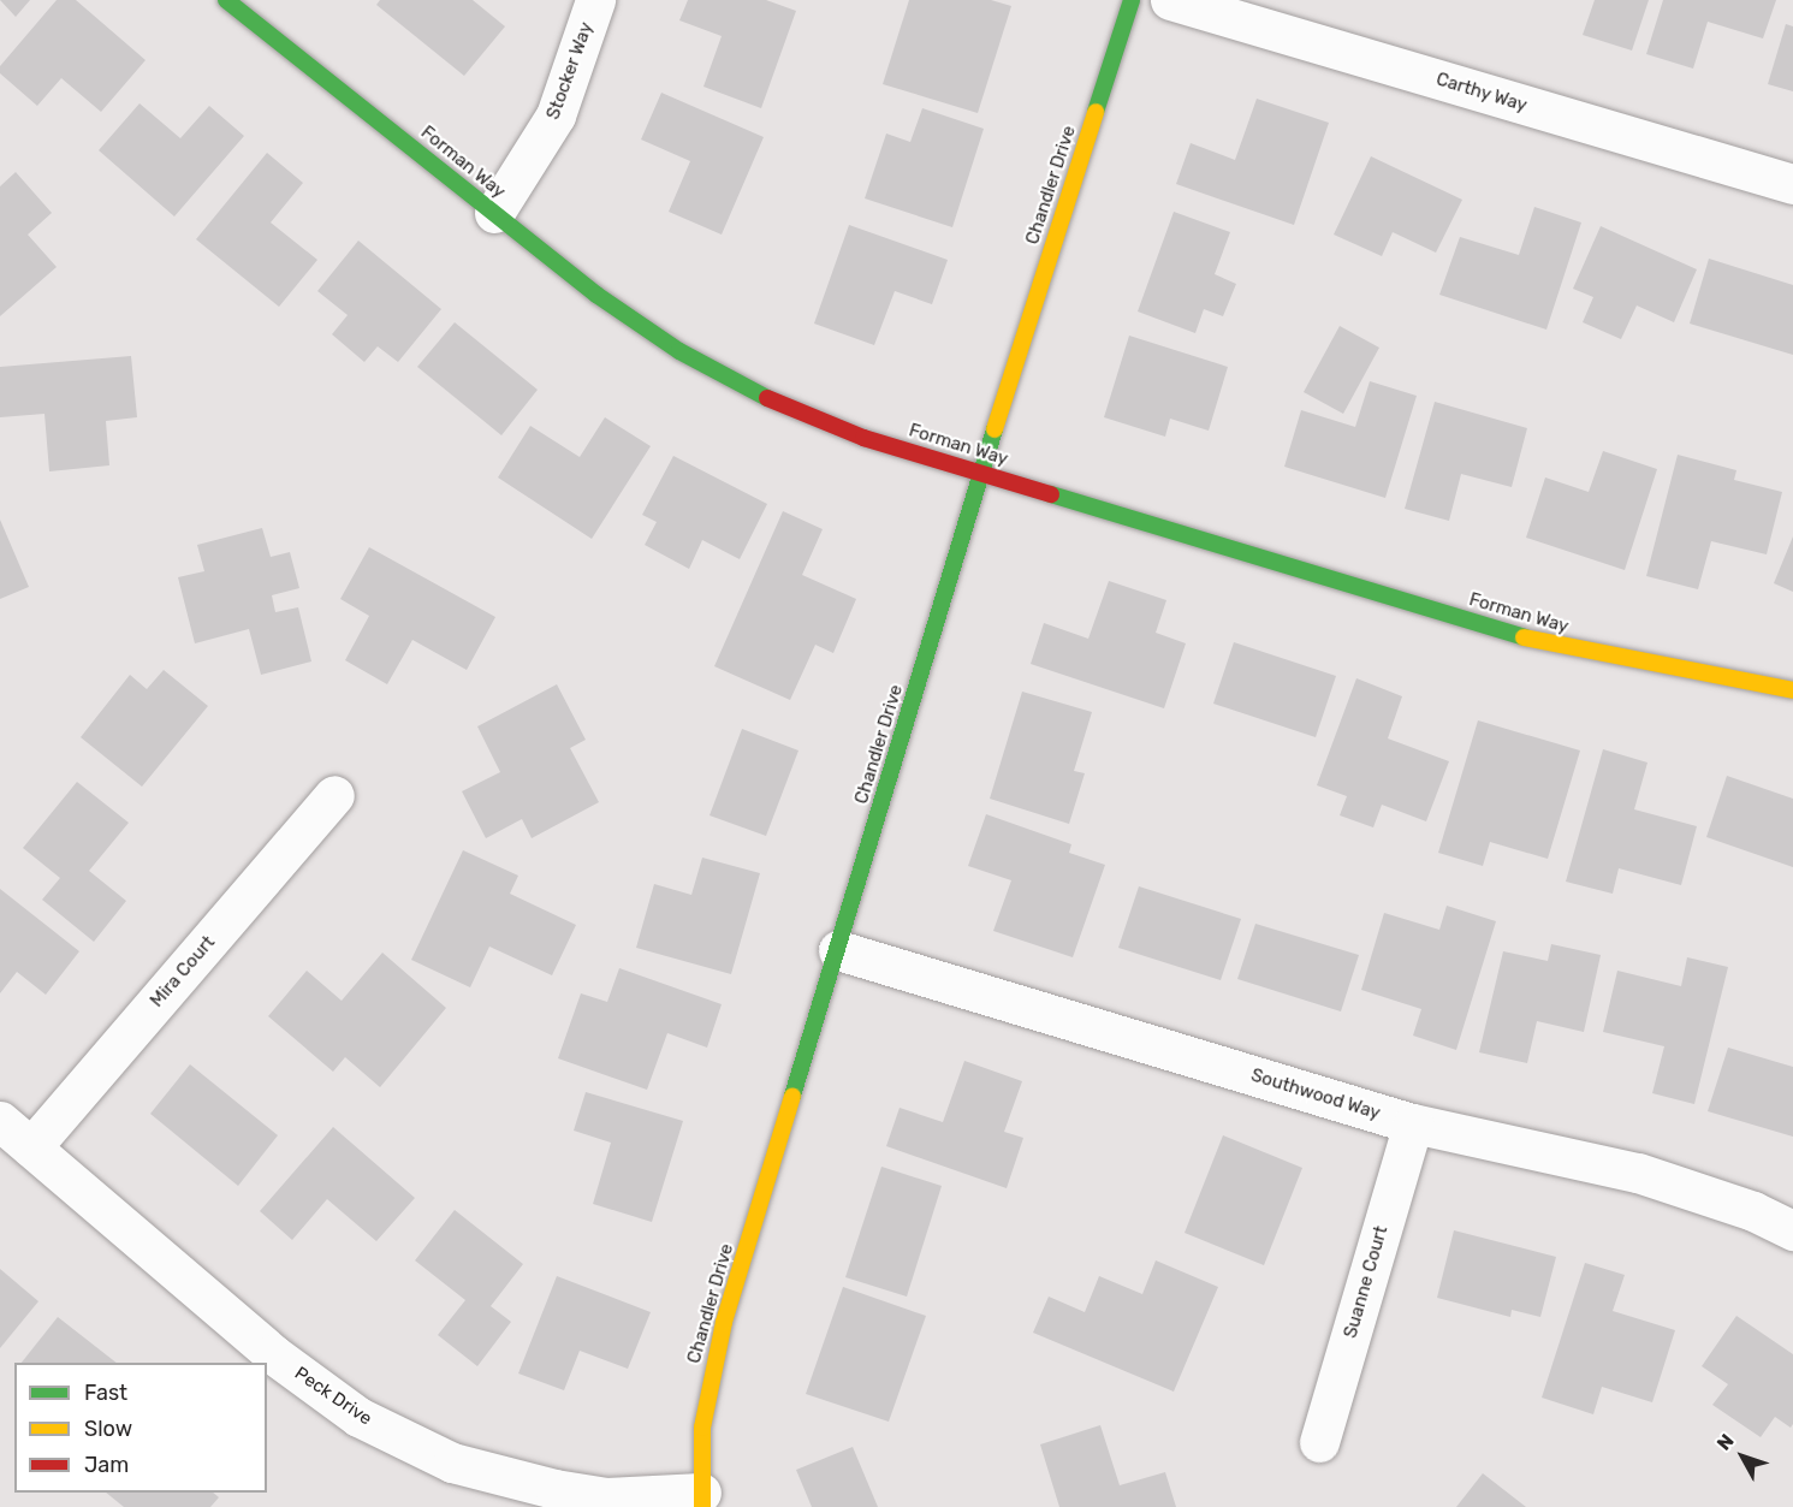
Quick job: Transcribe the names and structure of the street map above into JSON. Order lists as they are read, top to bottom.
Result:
{
  "streets": {
    "street": [
      "Stocker Way",
      "Carthy Way",
      "Forman Way",
      "Chandler Drive",
      "Mira Court",
      "Southwood Way",
      "Suanne Court",
      "Peck Drive"
    ]
  },
  "crossings": [
    ["Stocker Way", "Forman Way"],
    ["Forman Way", "Chandler Drive"],
    ["Chandler Drive", "Southwood Way"],
    ["Chandler Drive", "Peck Drive"],
    ["Mira Court", "Peck Drive"],
    ["Southwood Way", "Suanne Court"]
  ],
  "legend": ["Fast", "Slow", "Jam"],
  "north": "top left"
}
